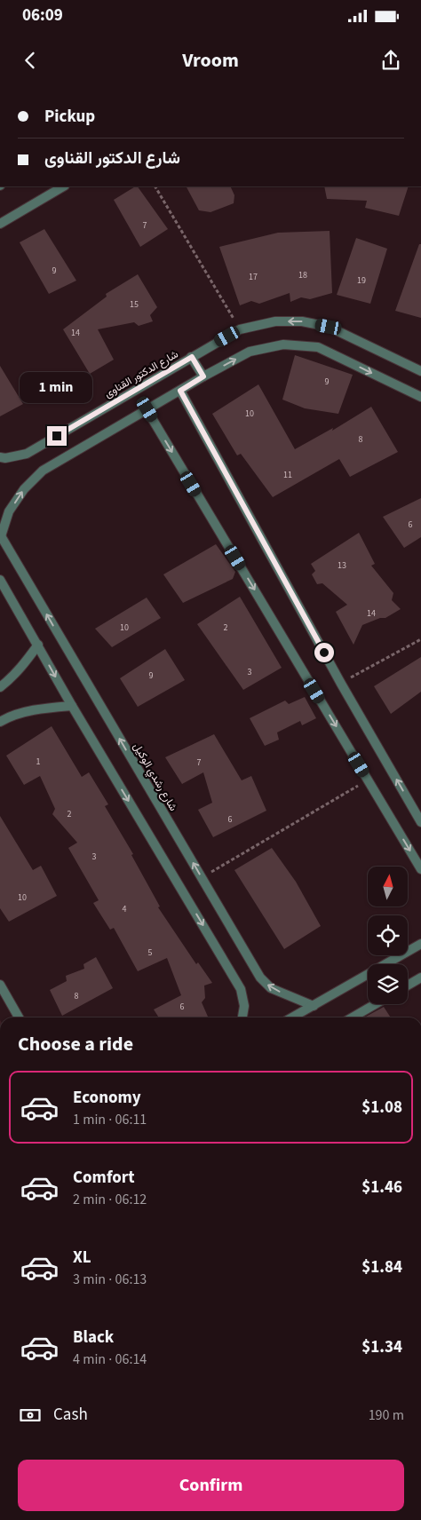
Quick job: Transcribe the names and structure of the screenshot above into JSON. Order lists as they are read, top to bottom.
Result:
{
  "streets": {
    "street": ["شارع الدكتور القناوى", "شارع رشدي الوكيل"]
  },
  "house_numbers": [
    "7",
    "9",
    "18",
    "17",
    "19",
    "15",
    "14",
    "9",
    "10",
    "8",
    "11",
    "6",
    "13",
    "14",
    "10",
    "2",
    "3",
    "9",
    "1",
    "7",
    "2",
    "6",
    "3",
    "10",
    "4",
    "5",
    "8",
    "6"
  ],
  "north": "top",
  "page": {
    "status": "06:09",
    "header": "Vroom",
    "banner": ["Pickup", "شارع الدكتور القناوى"],
    "bubble": "1 min",
    "heading": "Choose a ride",
    "list": [
      {
        "name": "Economy",
        "note": "1 min · 06:11",
        "value": "$1.08"
      },
      {
        "name": "Comfort",
        "note": "2 min · 06:12",
        "value": "$1.46"
      },
      {
        "name": "XL",
        "note": "3 min · 06:13",
        "value": "$1.84"
      },
      {
        "name": "Black",
        "note": "4 min · 06:14",
        "value": "$1.34"
      }
    ],
    "pay": ["Cash", "190 m"],
    "buttons": "Confirm"
  }
}
